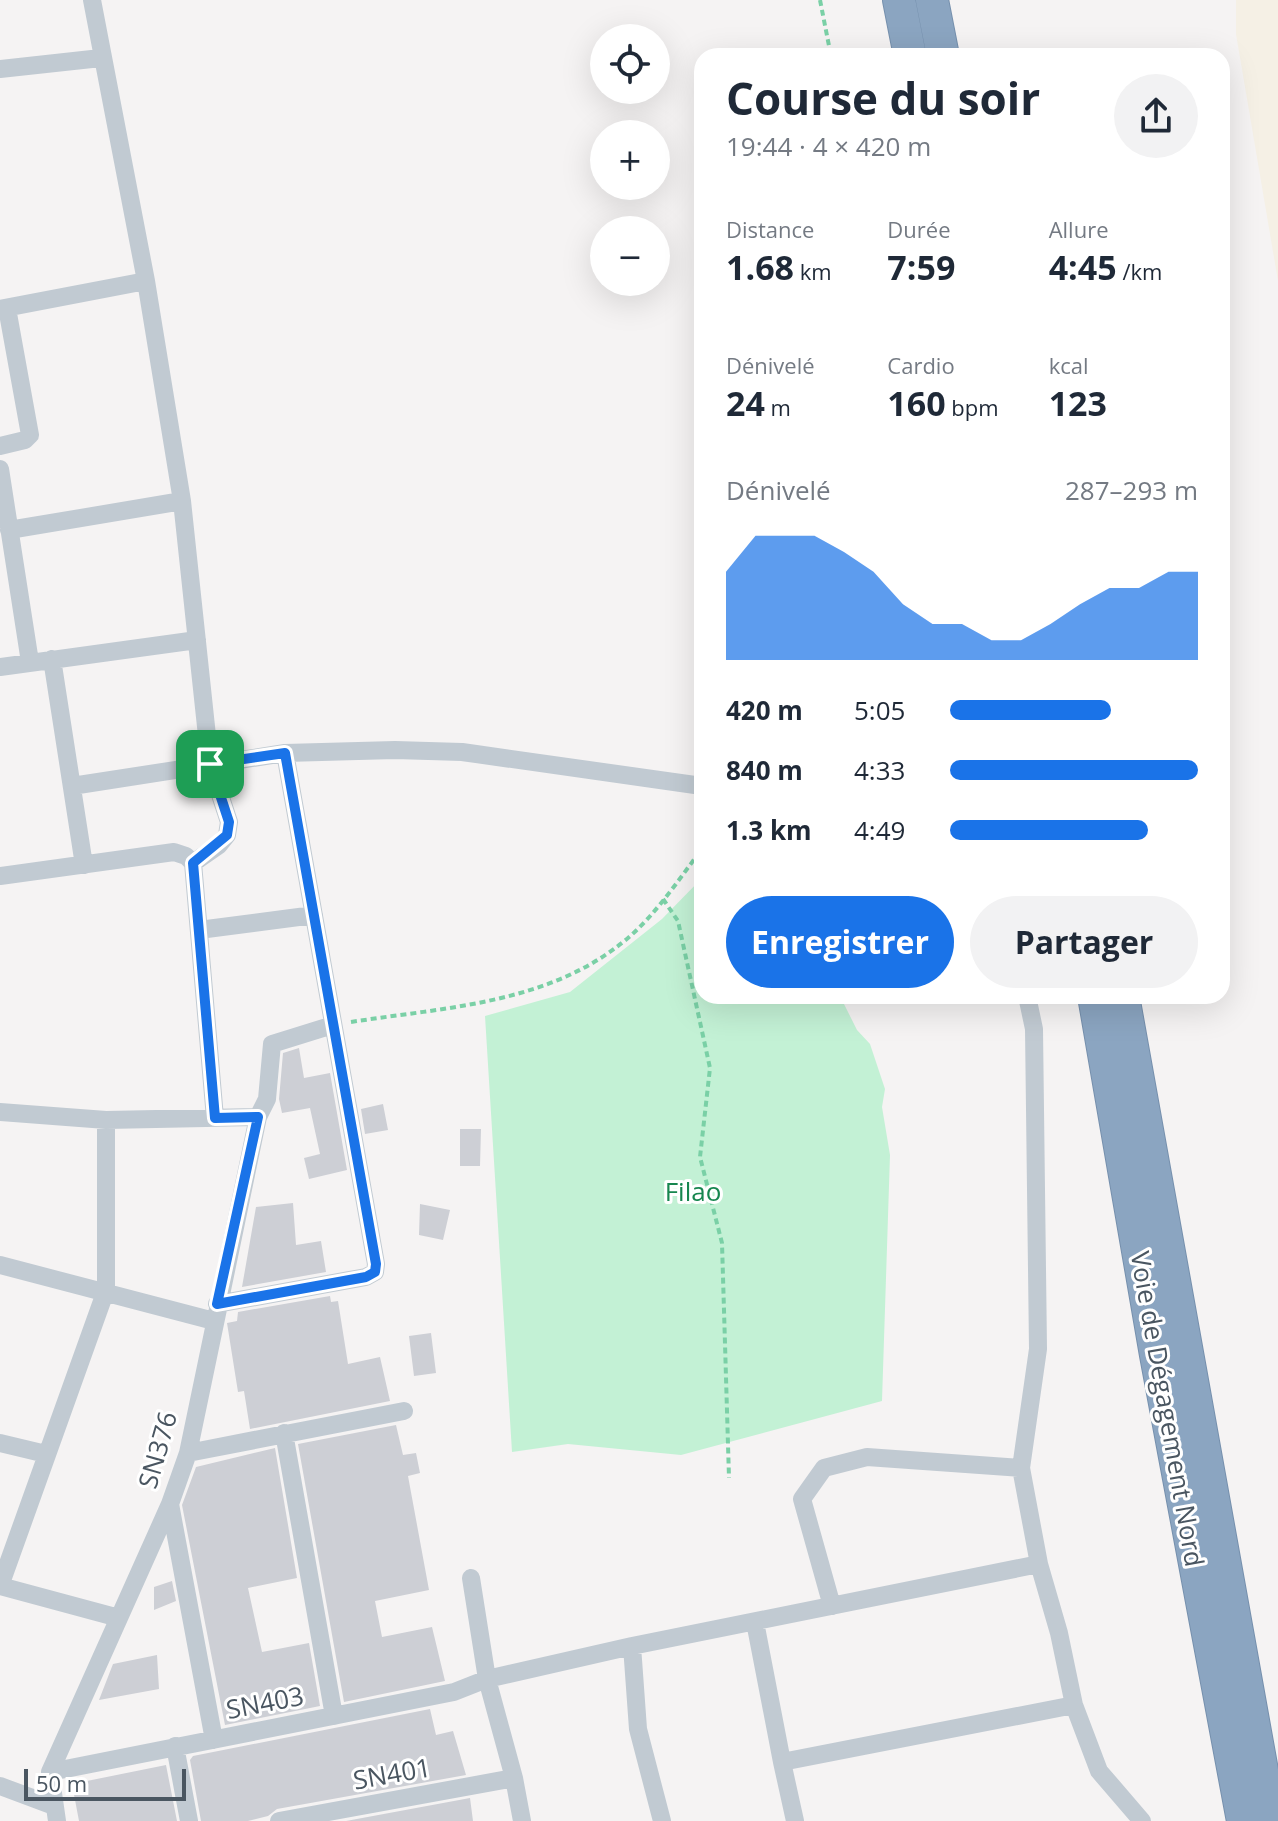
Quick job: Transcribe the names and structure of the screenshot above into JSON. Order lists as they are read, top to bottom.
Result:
{
  "streets": {
    "highway": ["Voie de Dégagement Nord"],
    "street": ["SN376", "SN403", "SN401"]
  },
  "crossings": [
    ["SN376", "SN403"]
  ],
  "parks": ["Filao"],
  "scale_bar": "50 m",
  "page": {
    "map_buttons": ["+", "−"],
    "heading": ["Course du soir", "19:44 · 4 × 420 m"],
    "stats": [
      ["Distance", "1.68 km"],
      ["Durée", "7:59"],
      ["Allure", "4:45 /km"],
      ["Dénivelé", "24 m"],
      ["Cardio", "160 bpm"],
      ["kcal", "123"]
    ],
    "chart": ["Dénivelé", "287–293 m"],
    "list": [
      {
        "name": "420 m",
        "note": "5:05"
      },
      {
        "name": "840 m",
        "note": "4:33"
      },
      {
        "name": "1.3 km",
        "note": "4:49"
      }
    ],
    "buttons": ["Enregistrer", "Partager"],
    "scale": "50 m"
  }
}
